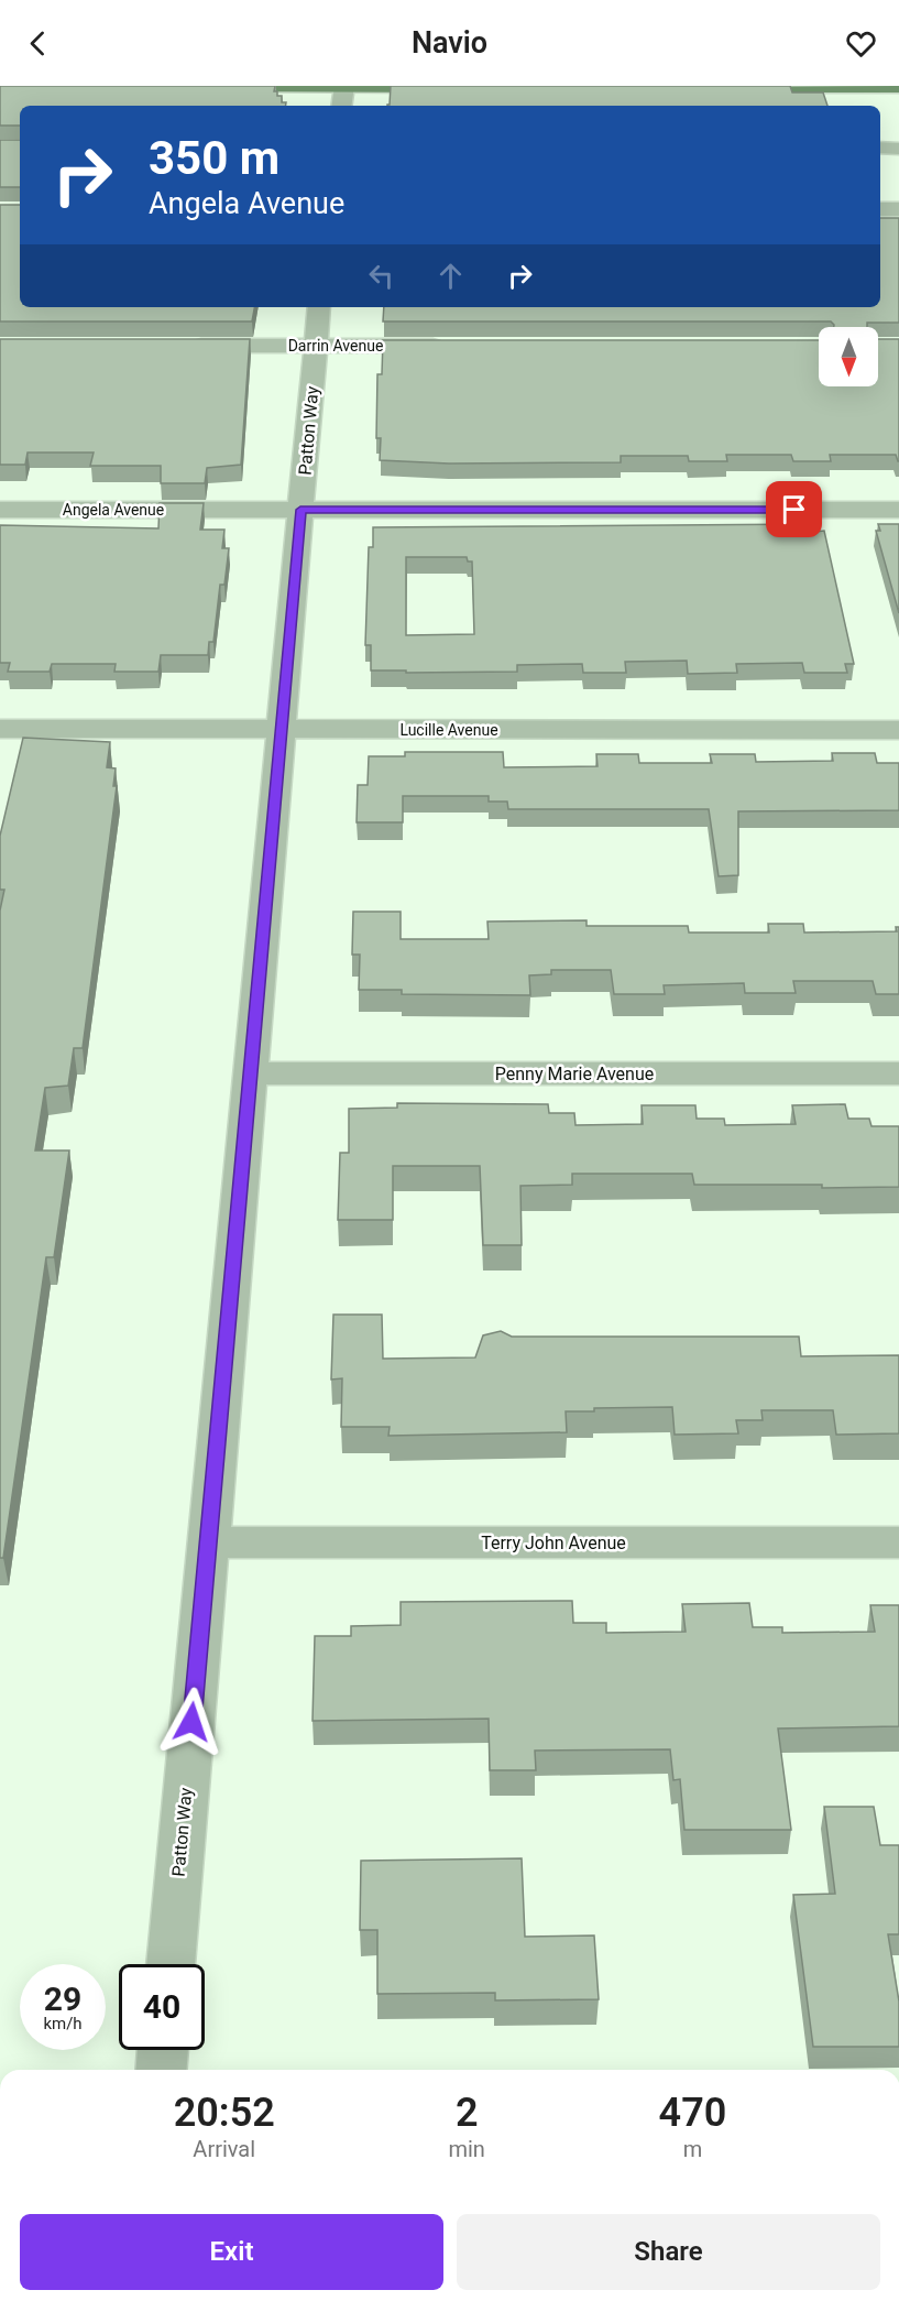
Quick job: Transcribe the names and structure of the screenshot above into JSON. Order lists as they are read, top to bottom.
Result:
{
  "streets": {
    "street": [
      "Darrin Avenue",
      "Patton Way",
      "Angela Avenue",
      "Lucille Avenue",
      "Penny Marie Avenue",
      "Terry John Avenue"
    ]
  },
  "crossings": [
    ["Darrin Avenue", "Patton Way"],
    ["Patton Way", "Angela Avenue"],
    ["Patton Way", "Lucille Avenue"],
    ["Patton Way", "Penny Marie Avenue"],
    ["Patton Way", "Terry John Avenue"]
  ],
  "north": "bottom",
  "page": {
    "header": "Navio",
    "turn": ["350 m", "Angela Avenue"],
    "speed": "29 km/h",
    "limit": "40",
    "eta": [
      "20:52",
      "Arrival",
      "2",
      "min",
      "470",
      "m"
    ],
    "buttons": ["Exit", "Share"]
  }
}
